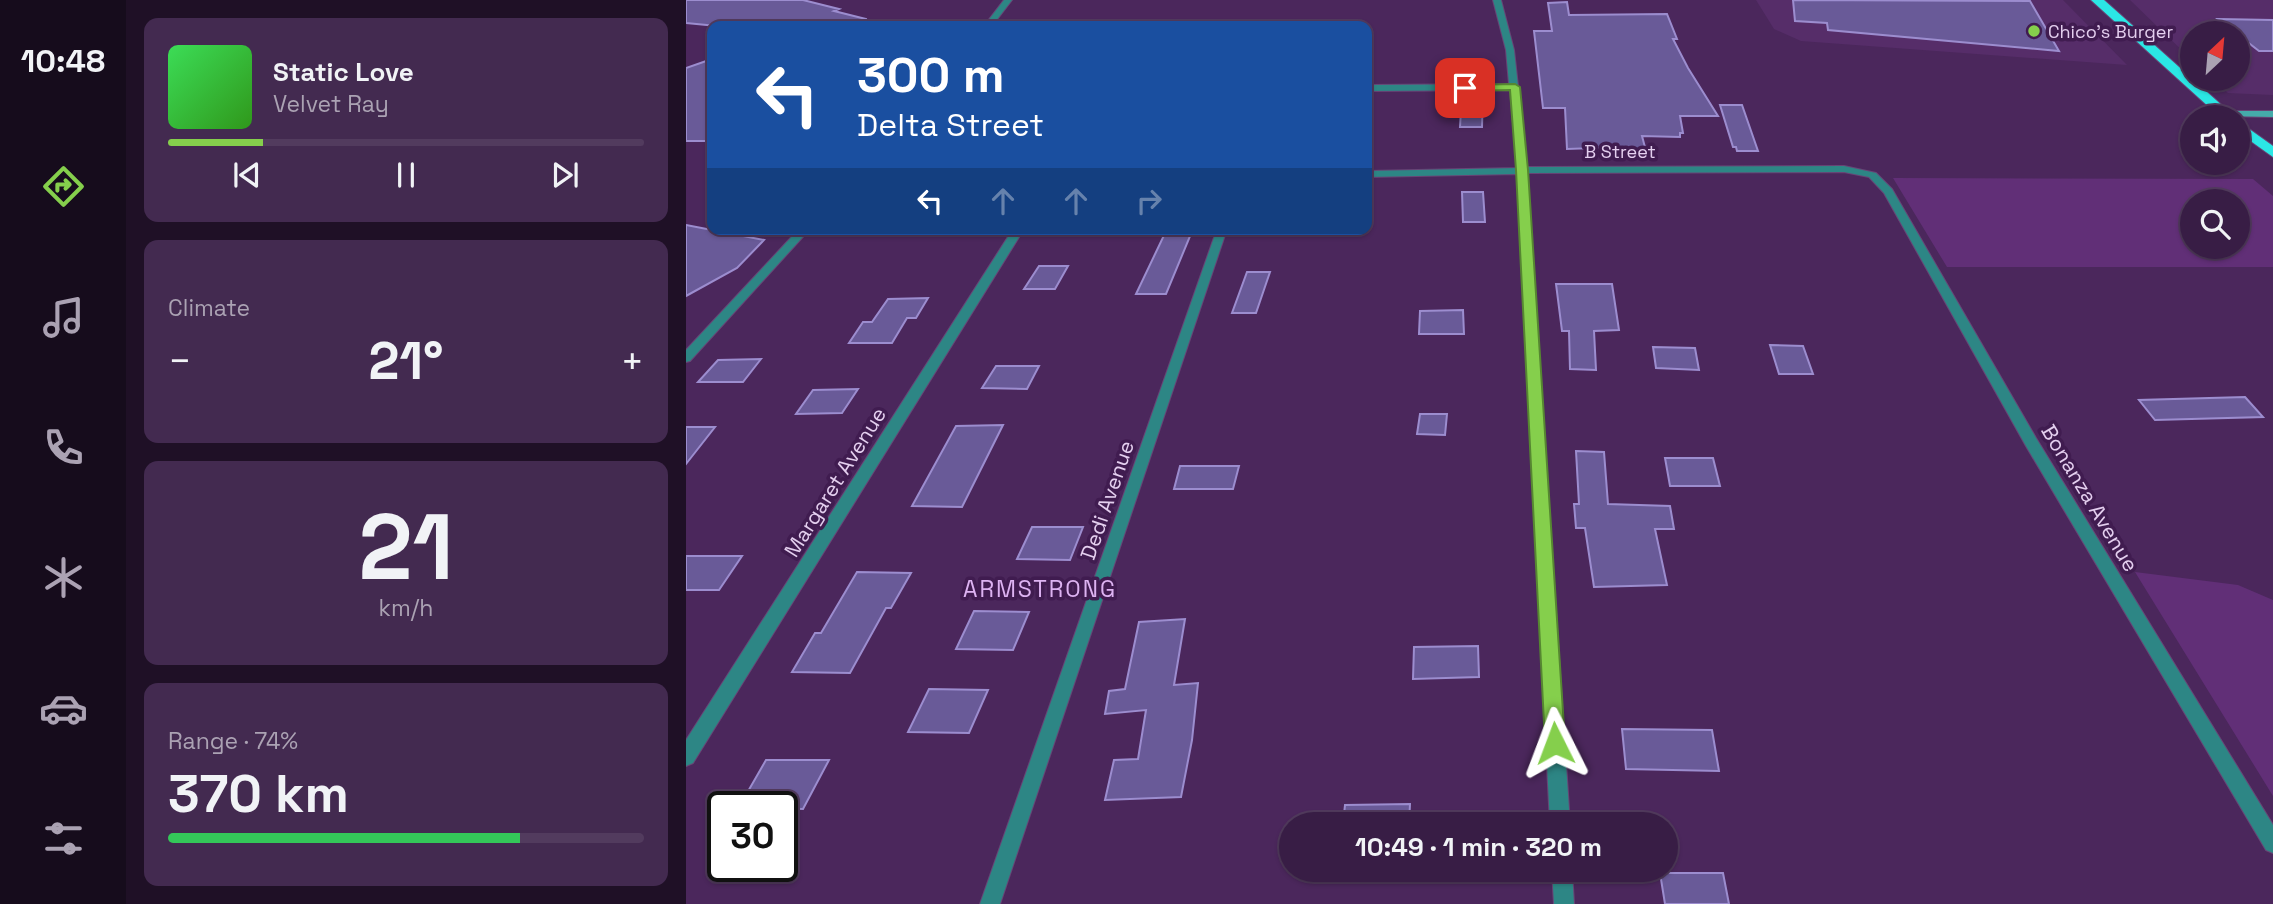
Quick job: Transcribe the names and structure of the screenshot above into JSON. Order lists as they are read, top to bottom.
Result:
{
  "streets": {
    "street": [
      "B Street",
      "Margaret Avenue",
      "Bonanza Avenue",
      "Dedi Avenue"
    ]
  },
  "crossings": [
    ["B Street", "Bonanza Avenue"]
  ],
  "districts": ["ARMSTRONG"],
  "places": ["Chico’s Burger"],
  "north": "top right",
  "page": {
    "tabs": "10:48",
    "turn": ["300 m", "Delta Street"],
    "song": ["Static Love", "Velvet Ray"],
    "tile": [
      "Climate",
      ["21", "km/h"],
      ["Range · 74%", "370 km"]
    ],
    "heat": ["−", "21°", "+"],
    "limit": "30",
    "trip": "10:49 · 1 min · 320 m"
  }
}
